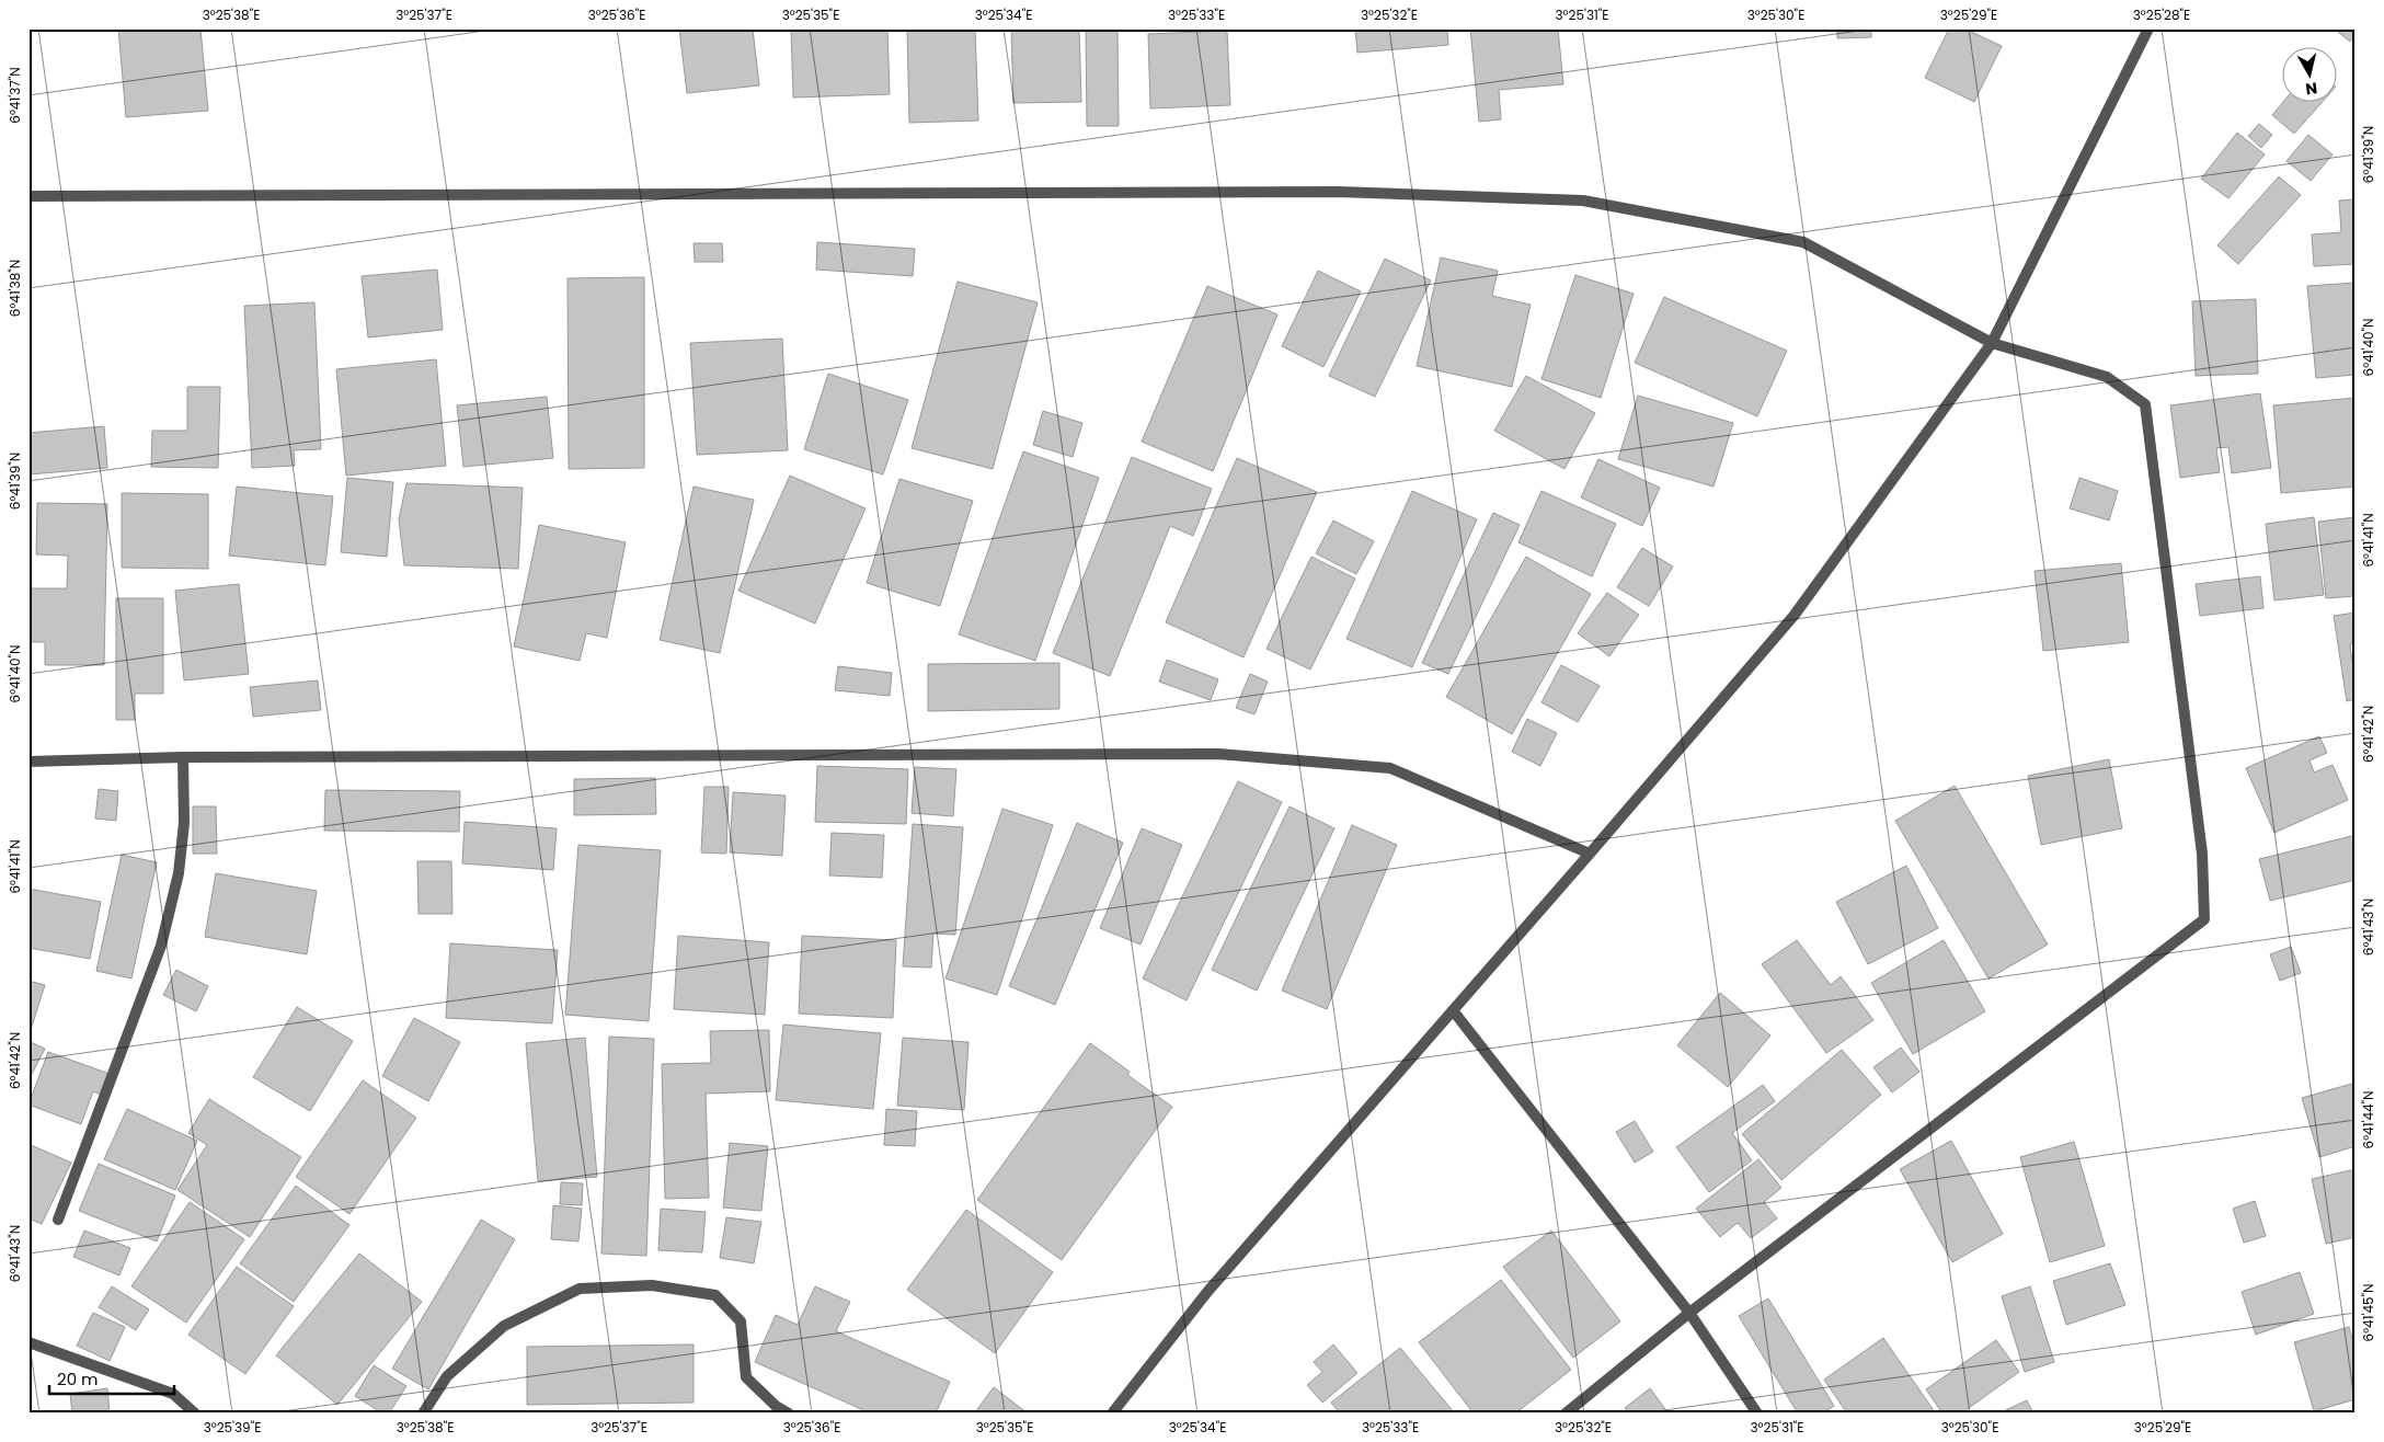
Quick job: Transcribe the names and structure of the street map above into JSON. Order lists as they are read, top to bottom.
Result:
{
  "scale_bar": "20 m",
  "north": "bottom",
  "coordinates": [
    "3°25'38\"E",
    "3°25'37\"E",
    "3°25'36\"E",
    "3°25'35\"E",
    "3°25'34\"E",
    "3°25'33\"E",
    "3°25'32\"E",
    "3°25'31\"E",
    "3°25'30\"E",
    "3°25'29\"E",
    "3°25'28\"E",
    "6°41'37\"N",
    "6°41'39\"N",
    "6°41'38\"N",
    "6°41'40\"N",
    "6°41'41\"N",
    "6°41'42\"N",
    "6°41'43\"N",
    "6°41'44\"N",
    "6°41'45\"N",
    "3°25'39\"E"
  ]
}
